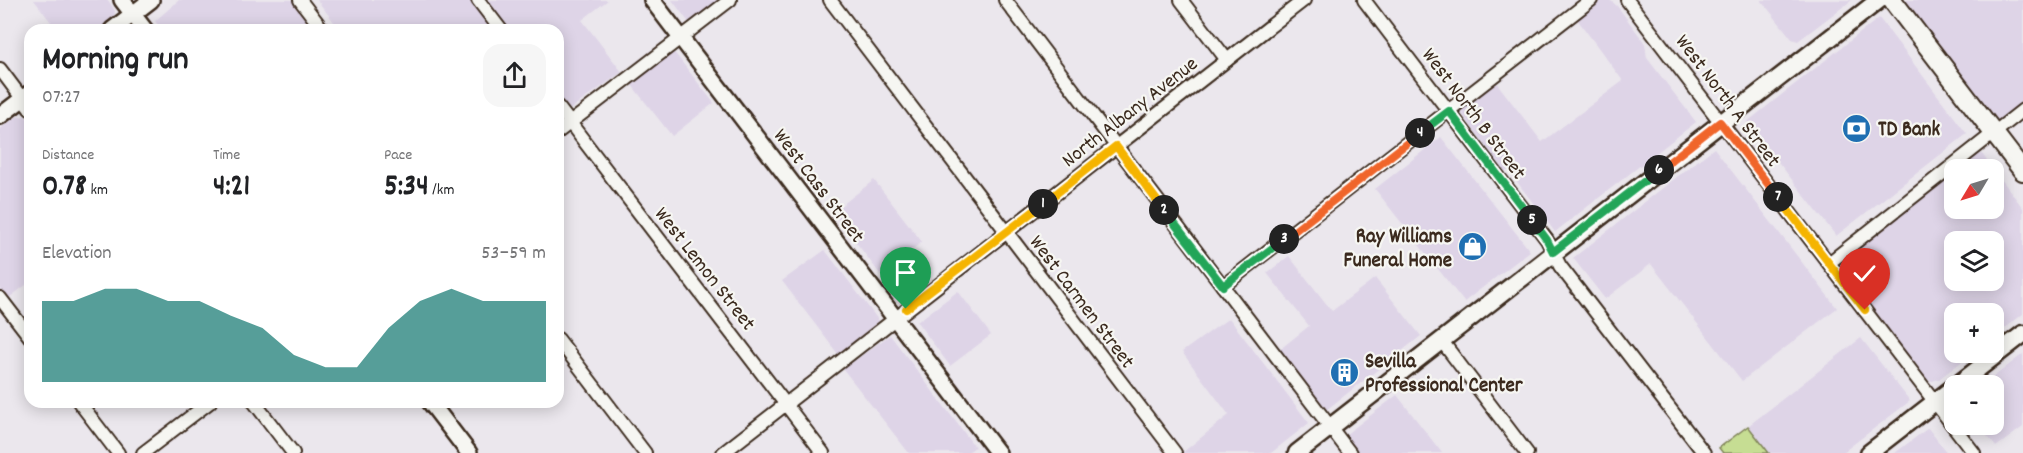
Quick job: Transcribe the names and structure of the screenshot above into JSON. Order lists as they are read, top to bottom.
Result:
{
  "streets": {
    "street": [
      "West North A Street",
      "North Albany Avenue",
      "West North B Street",
      "West Cass Street",
      "West Lemon Street",
      "West Carmen Street"
    ]
  },
  "crossings": [
    ["North Albany Avenue", "West Cass Street"],
    ["North Albany Avenue", "West Lemon Street"],
    ["North Albany Avenue", "West Carmen Street"]
  ],
  "places": {
    "bank": ["TD Bank"],
    "shop": ["Ray Williams Funeral Home"],
    "building": ["Sevilla Professional Center"]
  },
  "north": "bottom left",
  "page": {
    "heading": ["Morning run", "07:27"],
    "pins": [
      "4",
      "6",
      "7",
      "1",
      "2",
      "5",
      "3"
    ],
    "stats": [
      ["Distance", "0.78 km"],
      ["Time", "4:21"],
      ["Pace", "5:34 /km"]
    ],
    "map_buttons": ["+", "−"],
    "chart": ["Elevation", "53–59 m"]
  }
}
